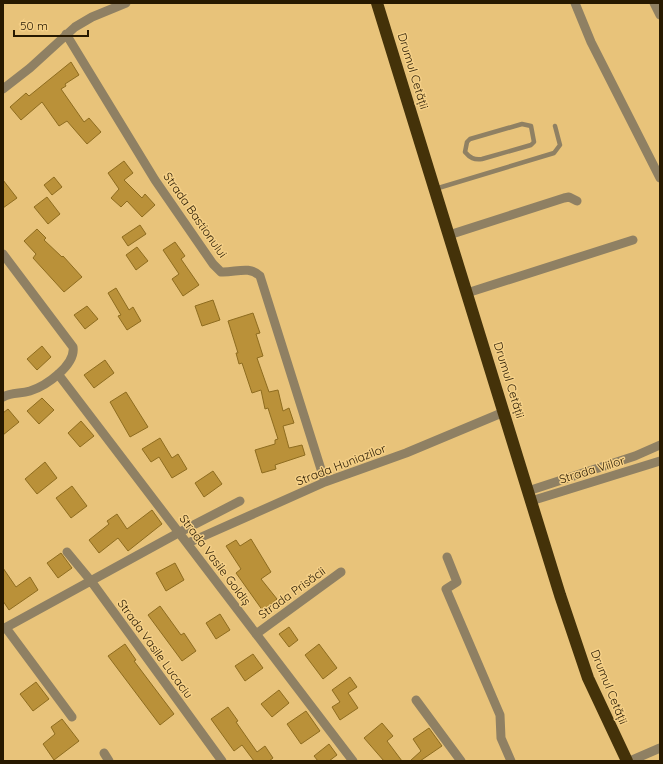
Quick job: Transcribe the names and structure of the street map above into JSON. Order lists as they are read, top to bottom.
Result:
{
  "streets": {
    "highway": ["Drumul Cetății"],
    "street": [
      "Strada Bastionului",
      "Strada Huniazilor",
      "Strada Viilor",
      "Strada Vasile Goldiș",
      "Strada Prisăcii",
      "Strada Vasile Lucaciu"
    ]
  },
  "crossings": [
    ["Drumul Cetății", "Strada Huniazilor"],
    ["Drumul Cetății", "Strada Viilor"],
    ["Strada Bastionului", "Strada Huniazilor"],
    ["Strada Huniazilor", "Strada Vasile Goldiș"],
    ["Strada Vasile Goldiș", "Strada Prisăcii"]
  ],
  "scale_bar": "50 m"
}
